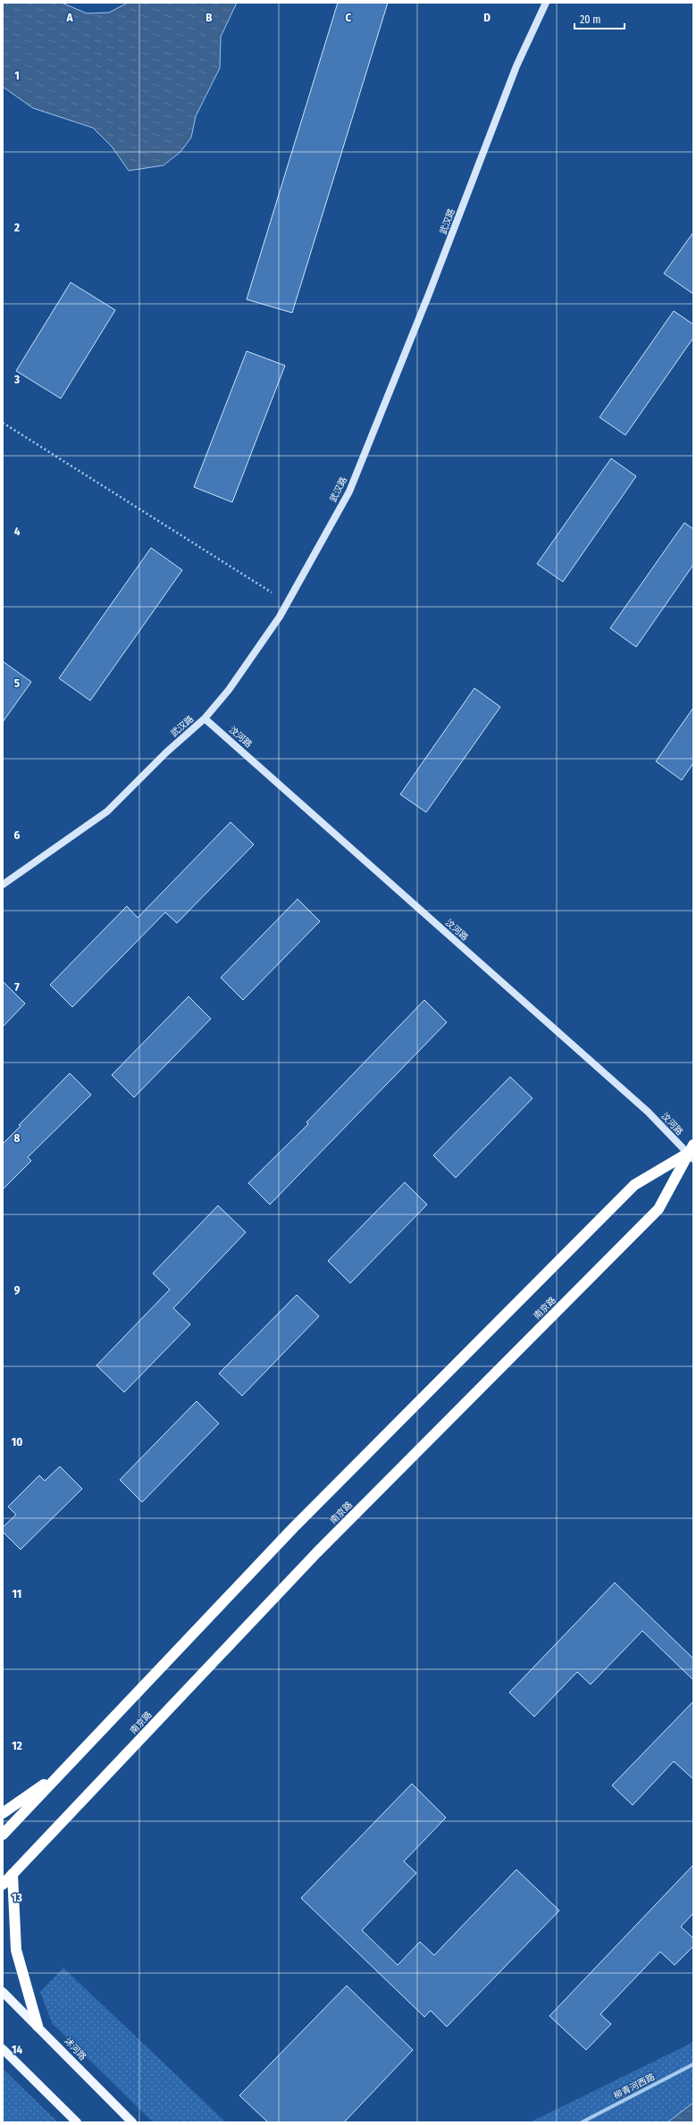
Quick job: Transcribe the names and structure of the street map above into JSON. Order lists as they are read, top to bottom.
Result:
{
  "streets": {
    "highway": ["南京路"],
    "main road": ["沭河路"],
    "street": ["武汉路", "汶河路", "柳青河西路"]
  },
  "crossings": [
    ["武汉路", "汶河路"],
    ["汶河路", "南京路"]
  ],
  "scale_bar": "20 m",
  "grid": {
    "columns": [
      "A",
      "B",
      "C",
      "D"
    ],
    "rows": [
      "1",
      "2",
      "3",
      "4",
      "5",
      "6",
      "7",
      "8",
      "9",
      "10",
      "11",
      "12",
      "13",
      "14"
    ]
  }
}
